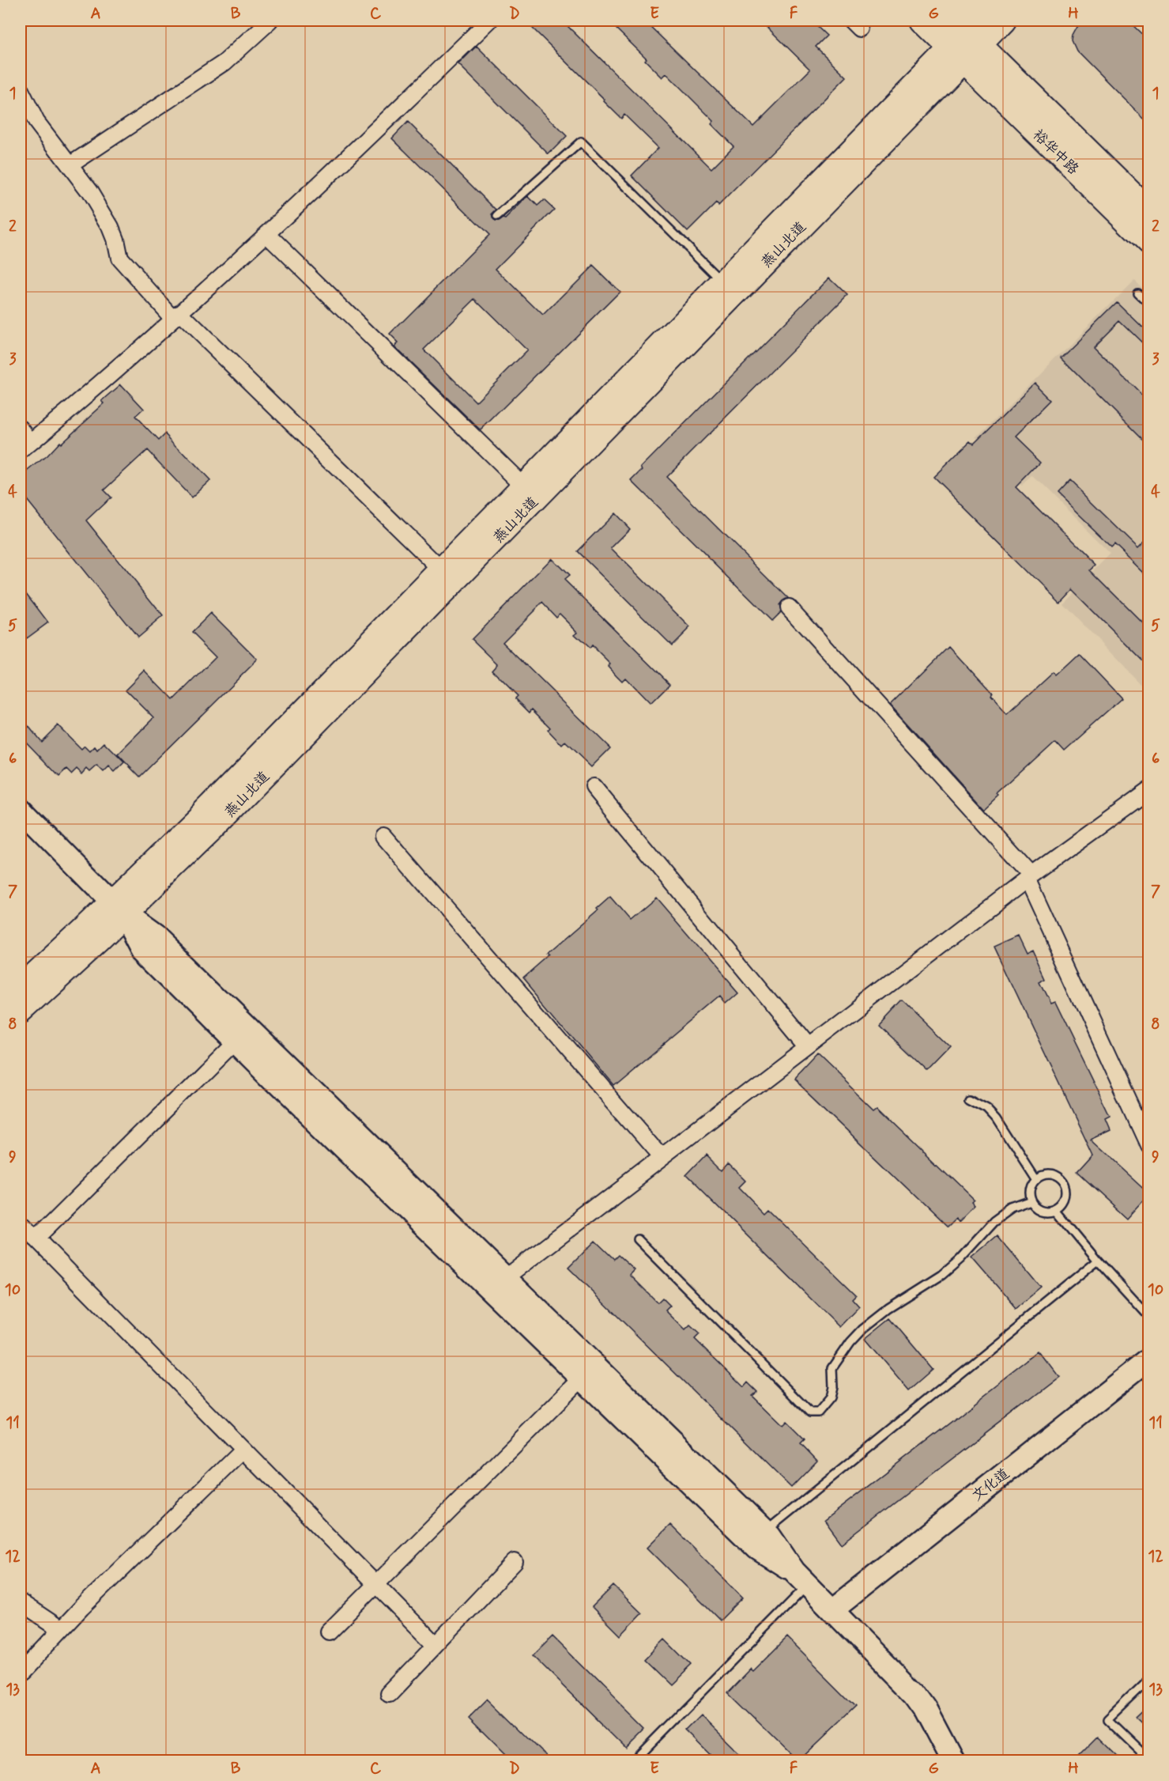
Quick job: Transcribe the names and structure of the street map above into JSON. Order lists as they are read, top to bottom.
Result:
{
  "streets": {
    "main road": ["裕华中路", "燕山北道", "文化道"]
  },
  "crossings": [
    ["裕华中路", "燕山北道"]
  ],
  "grid": {
    "columns": [
      "A",
      "B",
      "C",
      "D",
      "E",
      "F",
      "G",
      "H"
    ],
    "rows": [
      "1",
      "2",
      "3",
      "4",
      "5",
      "6",
      "7",
      "8",
      "9",
      "10",
      "11",
      "12",
      "13"
    ]
  }
}
